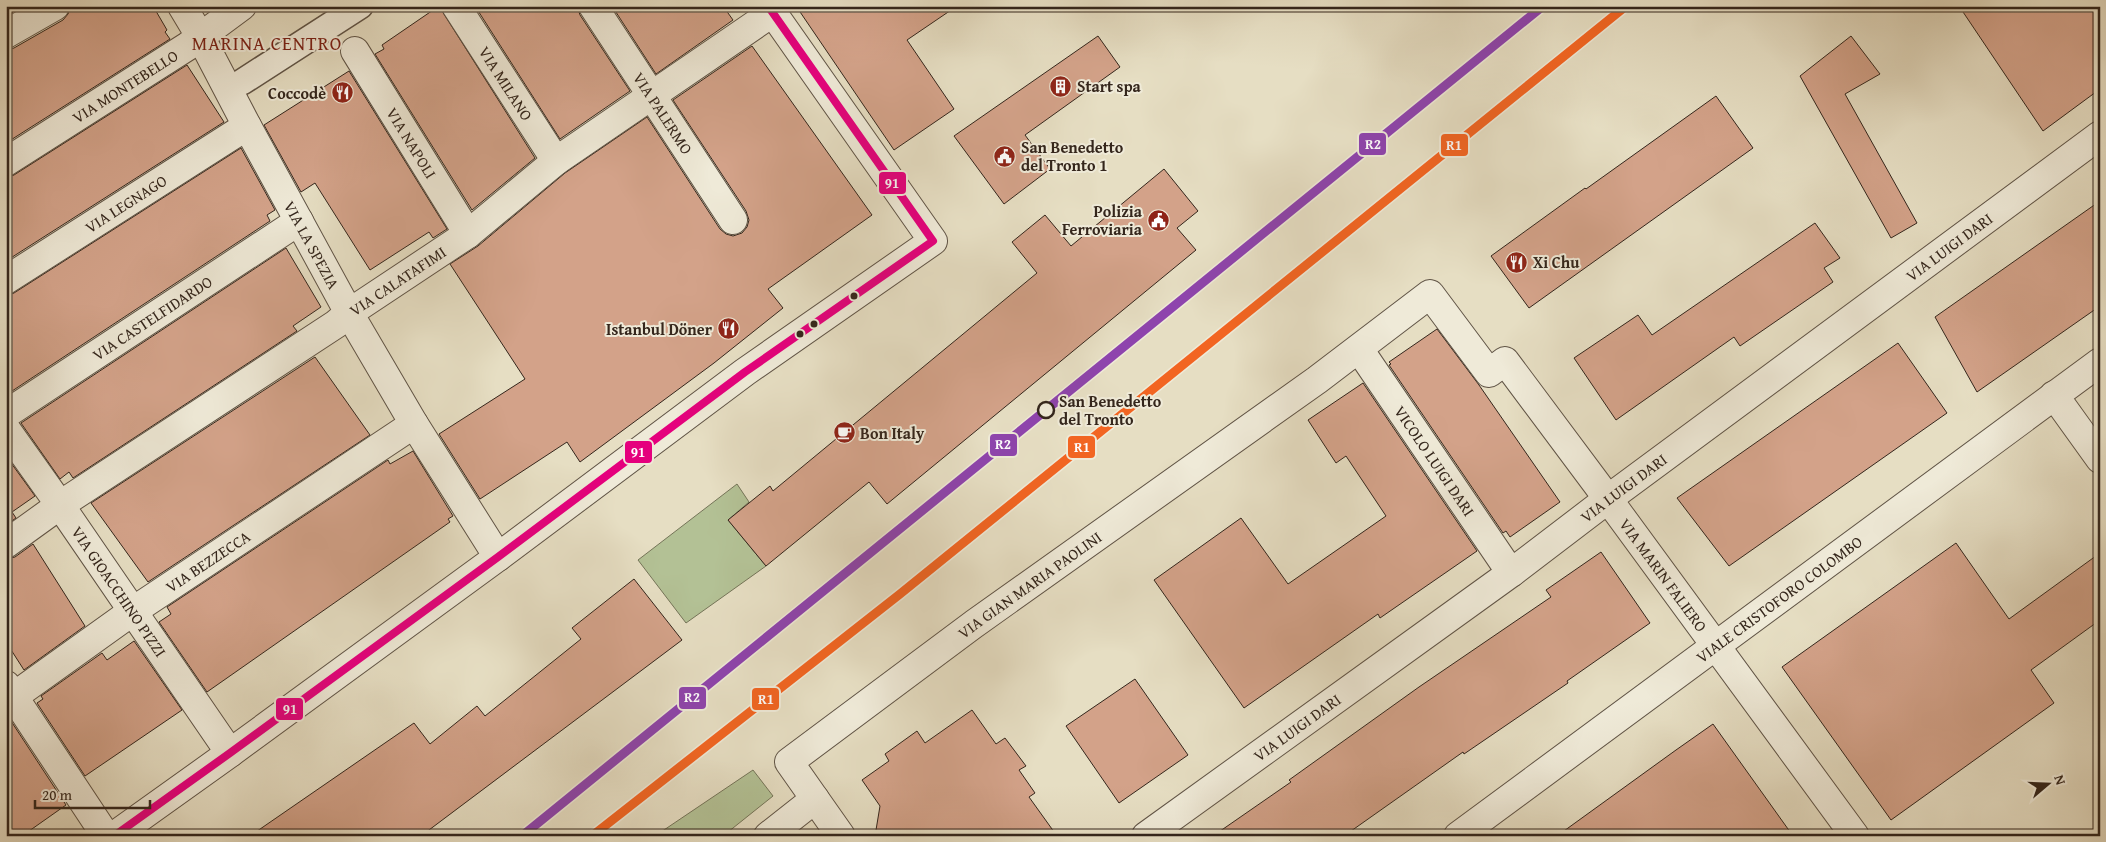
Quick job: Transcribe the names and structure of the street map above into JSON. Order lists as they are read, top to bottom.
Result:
{
  "streets": {
    "street": [
      "VIA MILANO",
      "VIA MONTEBELLO",
      "VIA PALERMO",
      "VIA NAPOLI",
      "VIA LEGNAGO",
      "VIA LA SPEZIA",
      "VIA LUIGI DARI",
      "VIA CALATAFIMI",
      "VIA CASTELFIDARDO",
      "VICOLO LUIGI DARI",
      "VIA BEZZECCA",
      "VIA MARIN FALIERO",
      "VIA GIAN MARIA PAOLINI",
      "VIA GIOACCHINO PIZZI",
      "VIALE CRISTOFORO COLOMBO"
    ]
  },
  "crossings": [
    ["VIA MILANO", "VIA CALATAFIMI"],
    ["VIA MONTEBELLO", "VIA LA SPEZIA"],
    ["VIA PALERMO", "VIA CALATAFIMI"],
    ["VIA NAPOLI", "VIA CALATAFIMI"],
    ["VIA LEGNAGO", "VIA LA SPEZIA"],
    ["VIA LA SPEZIA", "VIA CALATAFIMI"],
    ["VIA LA SPEZIA", "VIA CASTELFIDARDO"],
    ["VIA LA SPEZIA", "VIA BEZZECCA"],
    ["VIA LUIGI DARI", "VICOLO LUIGI DARI"],
    ["VIA LUIGI DARI", "VIA MARIN FALIERO"],
    ["VIA CALATAFIMI", "VIA GIOACCHINO PIZZI"],
    ["VICOLO LUIGI DARI", "VIA MARIN FALIERO"],
    ["VICOLO LUIGI DARI", "VIA GIAN MARIA PAOLINI"],
    ["VIA BEZZECCA", "VIA GIOACCHINO PIZZI"],
    ["VIA MARIN FALIERO", "VIA GIAN MARIA PAOLINI"],
    ["VIA MARIN FALIERO", "VIALE CRISTOFORO COLOMBO"]
  ],
  "districts": ["MARINA CENTRO"],
  "places": {
    "building": ["Start spa"],
    "restaurant": ["Coccodè", "Xi Chu", "Istanbul Döner"],
    "public building": ["San Benedetto del Tronto 1", "Polizia Ferroviaria"],
    "other": ["San Benedetto del Tronto"],
    "cafe": ["Bon Italy"]
  },
  "lines": ["transit line R1", "transit line R2", "transit line 91"],
  "scale_bar": "20 m",
  "north": "right"
}
